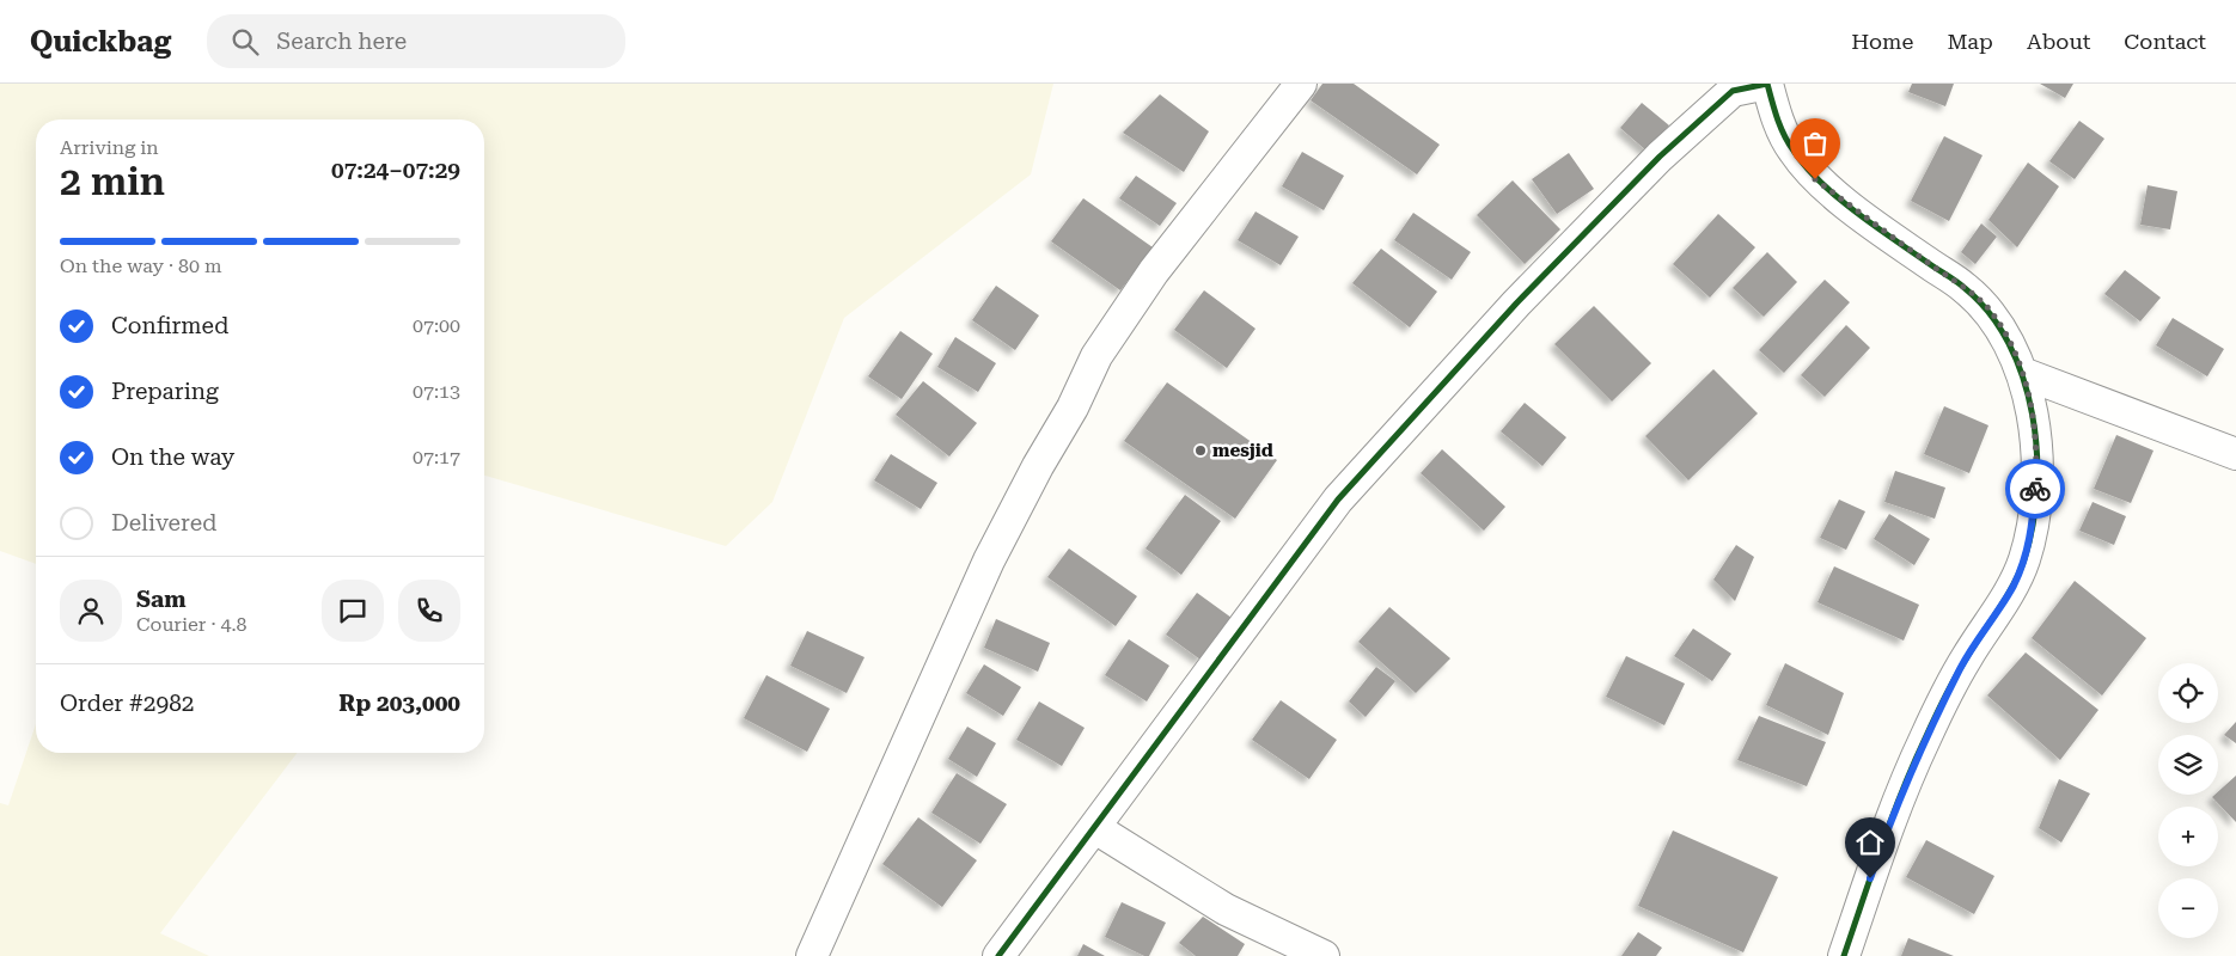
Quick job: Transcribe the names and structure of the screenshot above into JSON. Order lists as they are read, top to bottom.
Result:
{
  "places": ["mesjid"],
  "page": {
    "header": "Quickbag",
    "search": "Search here",
    "nav": [
      "Home",
      "Map",
      "About",
      "Contact"
    ],
    "heading": ["2 min", "Arriving in", "07:24–07:29"],
    "panel": [
      "Sam",
      "Courier · 4.8",
      "Order #2982",
      "Rp 203,000"
    ],
    "bar": "On the way · 80 m",
    "list": [
      ["Confirmed", "07:00"],
      ["Preparing", "07:13"],
      ["On the way", "07:17"],
      "Delivered"
    ],
    "map_buttons": ["+", "−"]
  }
}
